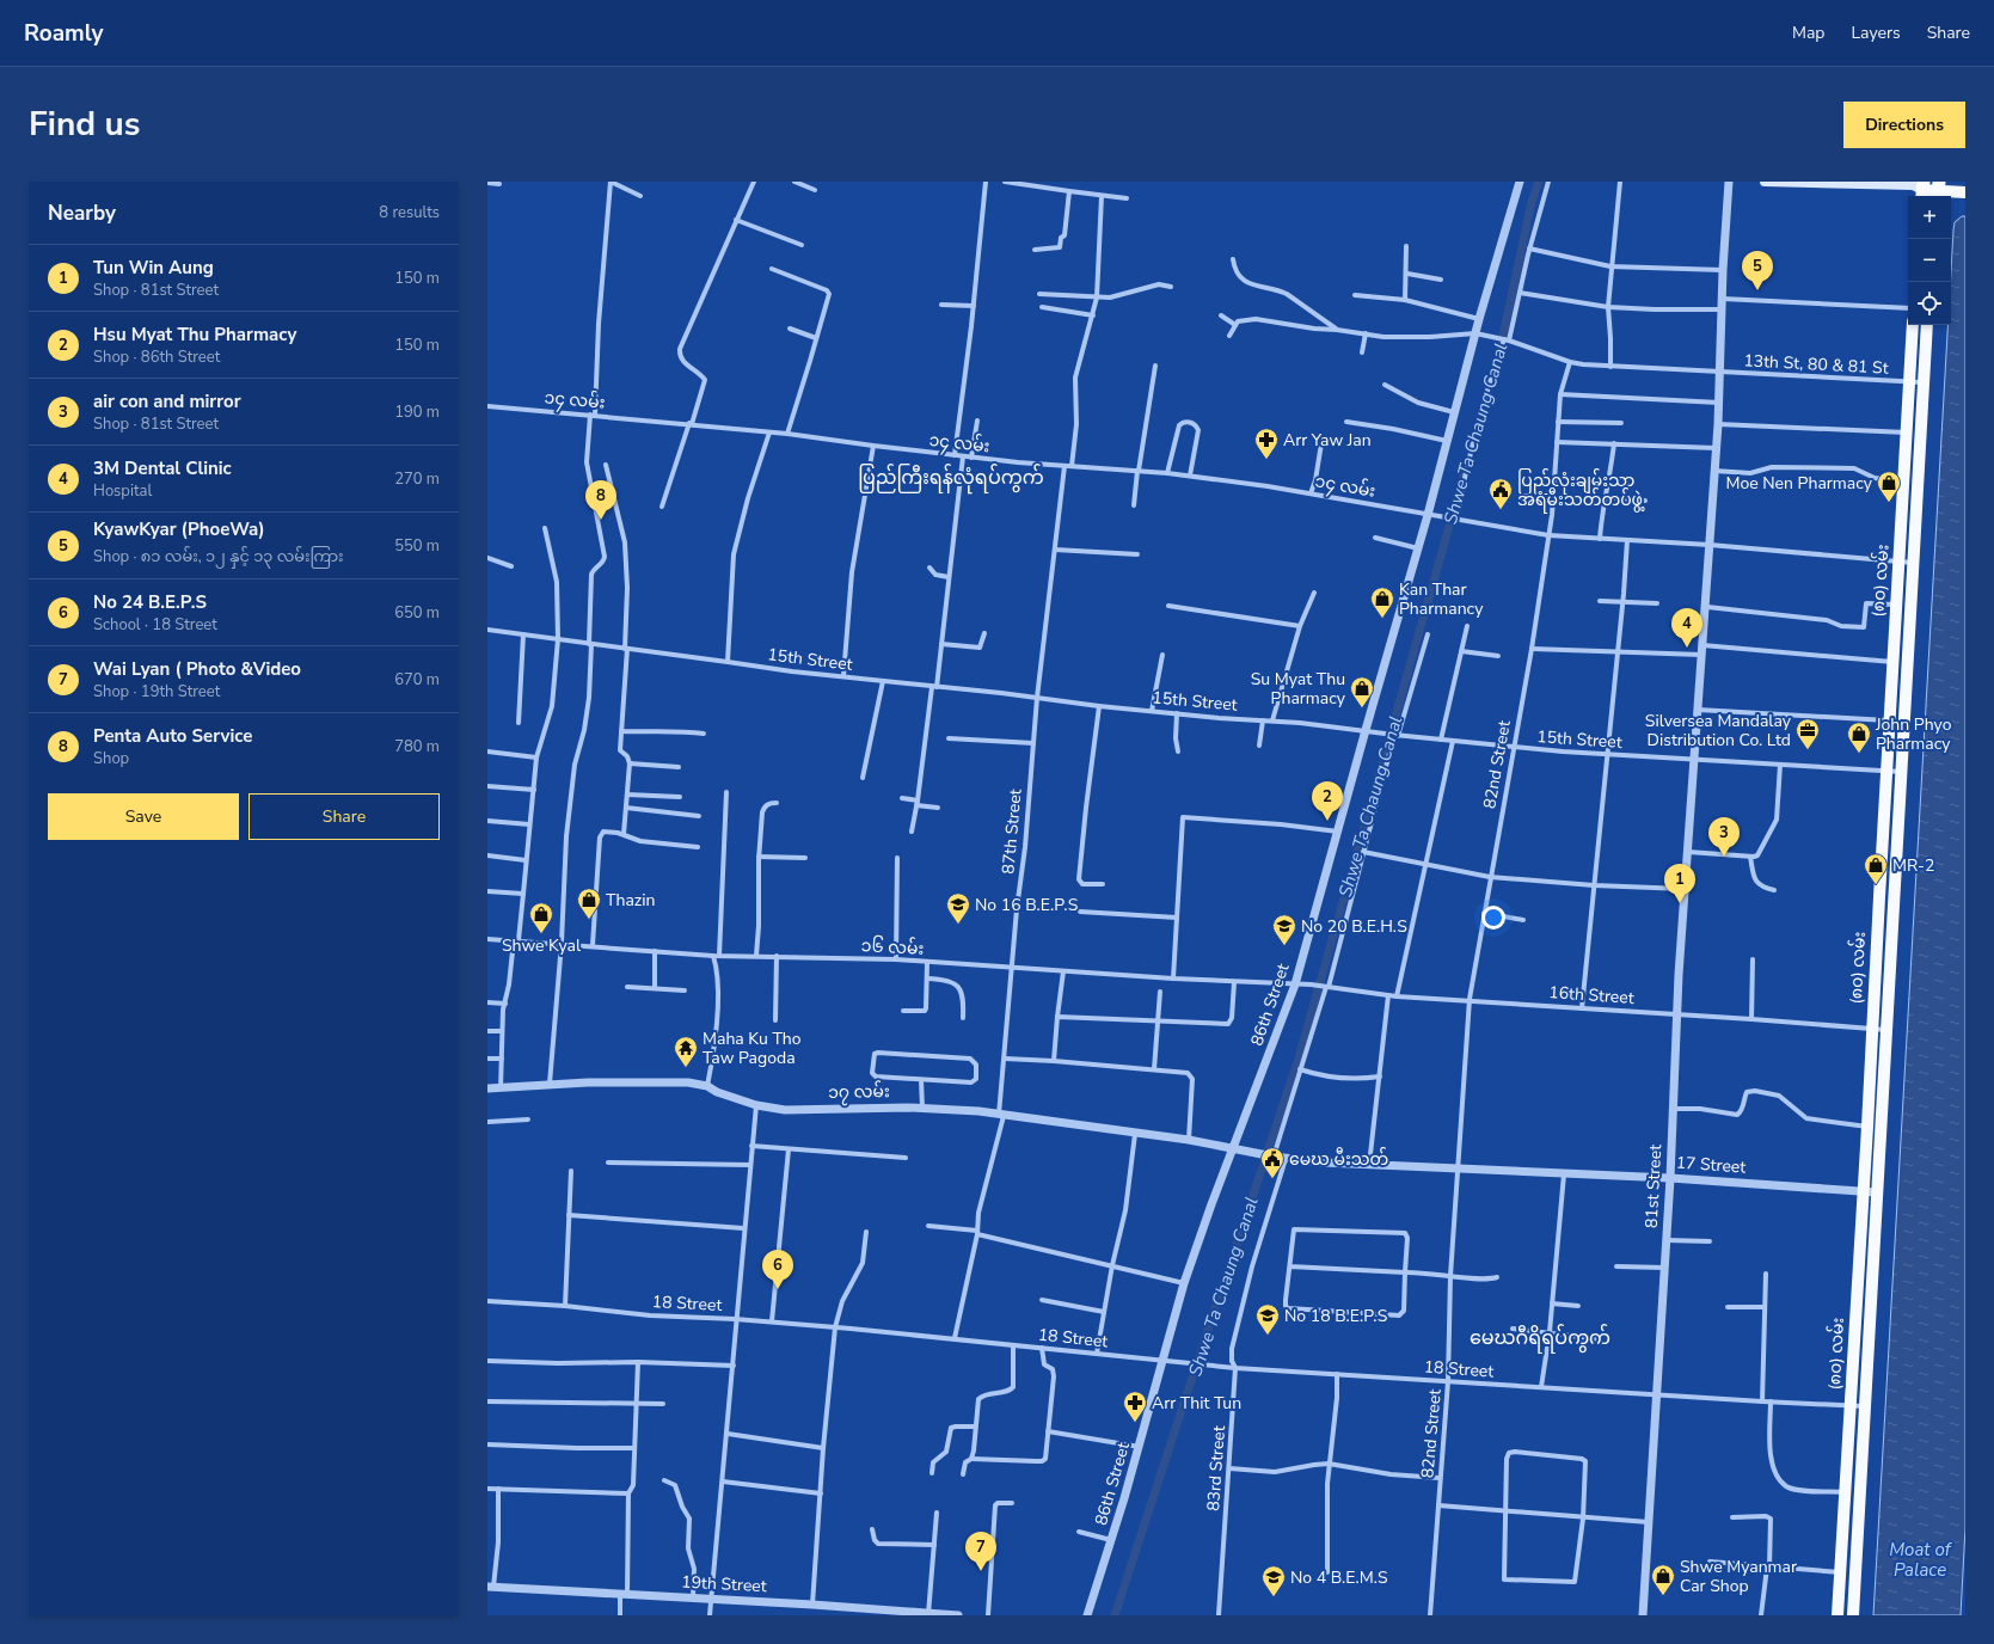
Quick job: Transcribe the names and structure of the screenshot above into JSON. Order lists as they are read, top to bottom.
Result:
{
  "streets": {
    "main road": ["(၈၀) လမ်း"],
    "street": [
      "13th St, 80 & 81 St",
      "၁၄ လမ်း",
      "15th Street",
      "82nd Street",
      "87th Street",
      "၁၆ လမ်း",
      "16th Street",
      "86th Street",
      "၁၇ လမ်း",
      "17 Street",
      "81st Street",
      "18 Street",
      "83rd Street",
      "19th Street"
    ]
  },
  "crossings": [
    ["13th St, 80 & 81 St", "(၈၀) လမ်း"],
    ["13th St, 80 & 81 St", "82nd Street"],
    ["13th St, 80 & 81 St", "86th Street"],
    ["13th St, 80 & 81 St", "81st Street"],
    ["၁၄ လမ်း", "(၈၀) လမ်း"],
    ["၁၄ လမ်း", "82nd Street"],
    ["၁၄ လမ်း", "87th Street"],
    ["၁၄ လမ်း", "86th Street"],
    ["၁၄ လမ်း", "81st Street"],
    ["(၈၀) လမ်း", "15th Street"],
    ["(၈၀) လမ်း", "16th Street"],
    ["(၈၀) လမ်း", "17 Street"],
    ["(၈၀) လမ်း", "18 Street"],
    ["15th Street", "82nd Street"],
    ["15th Street", "87th Street"],
    ["15th Street", "86th Street"],
    ["15th Street", "81st Street"],
    ["82nd Street", "16th Street"],
    ["82nd Street", "17 Street"],
    ["82nd Street", "18 Street"],
    ["87th Street", "၁၆ လမ်း"],
    ["87th Street", "၁၇ လမ်း"],
    ["87th Street", "18 Street"],
    ["၁၆ လမ်း", "16th Street"],
    ["၁၆ လမ်း", "86th Street"],
    ["16th Street", "86th Street"],
    ["16th Street", "81st Street"],
    ["86th Street", "၁၇ လမ်း"],
    ["86th Street", "18 Street"],
    ["၁၇ လမ်း", "17 Street"],
    ["၁၇ လမ်း", "83rd Street"],
    ["17 Street", "81st Street"],
    ["81st Street", "18 Street"],
    ["18 Street", "83rd Street"]
  ],
  "districts": ["ပြည်ကြီးရန်လုံရပ်ကွက်", "မေဃဂီရိရပ်ကွက်"],
  "water": ["Shwe Ta Chaung Canal", "Moat of Palace"],
  "places": {
    "pharmacy": ["Arr Yaw Jan", "Arr Thit Tun"],
    "shop": [
      "Moe Nen Pharmacy",
      "Kan Thar Pharmancy",
      "Su Myat Thu Pharmacy",
      "John Phyo Pharmacy",
      "MR-2",
      "Thazin",
      "Shwe Kyal",
      "Shwe Myanmar Car Shop"
    ],
    "public building": ["ပြည်လုံးချမ်းသာ အရံမီးသတ်တပ်ဖွဲ့", "မေဃ မီးသတ်"],
    "office": ["Silversea Mandalay Distribution Co. Ltd"],
    "school or university": [
      "No 16 B.E.P.S",
      "No 20 B.E.H.S",
      "No 18 B.E.P.S",
      "No 4 B.E.M.S"
    ],
    "temple": ["Maha Ku Tho Taw Pagoda"]
  },
  "page": {
    "header": "Roamly",
    "nav": ["Map", "Layers", "Share"],
    "title": "Find us",
    "buttons": [
      "Directions",
      ["Save", "Share"]
    ],
    "heading": ["Nearby", "8 results"],
    "map_buttons": ["+", "−"],
    "list": [
      {
        "mark": "1",
        "name": "Tun Win Aung",
        "note": "Shop · 81st Street",
        "value": "150 m"
      },
      {
        "mark": "2",
        "name": "Hsu Myat Thu Pharmacy",
        "note": "Shop · 86th Street",
        "value": "150 m"
      },
      {
        "mark": "3",
        "name": "air con and mirror",
        "note": "Shop · 81st Street",
        "value": "190 m"
      },
      {
        "mark": "4",
        "name": "3M Dental Clinic",
        "note": "Hospital",
        "value": "270 m"
      },
      {
        "mark": "5",
        "name": "KyawKyar (PhoeWa)",
        "note": "Shop · ၈၁ လမ်း, ၁၂ နှင့် ၁၃ လမ်းကြား",
        "value": "550 m"
      },
      {
        "mark": "6",
        "name": "No 24 B.E.P.S",
        "note": "School · 18 Street",
        "value": "650 m"
      },
      {
        "mark": "7",
        "name": "Wai Lyan ( Photo &Video",
        "note": "Shop · 19th Street",
        "value": "670 m"
      },
      {
        "mark": "8",
        "name": "Penta Auto Service",
        "note": "Shop",
        "value": "780 m"
      }
    ],
    "pins": [
      "5",
      "8",
      "4",
      "2",
      "3",
      "1",
      "6",
      "7"
    ]
  }
}
